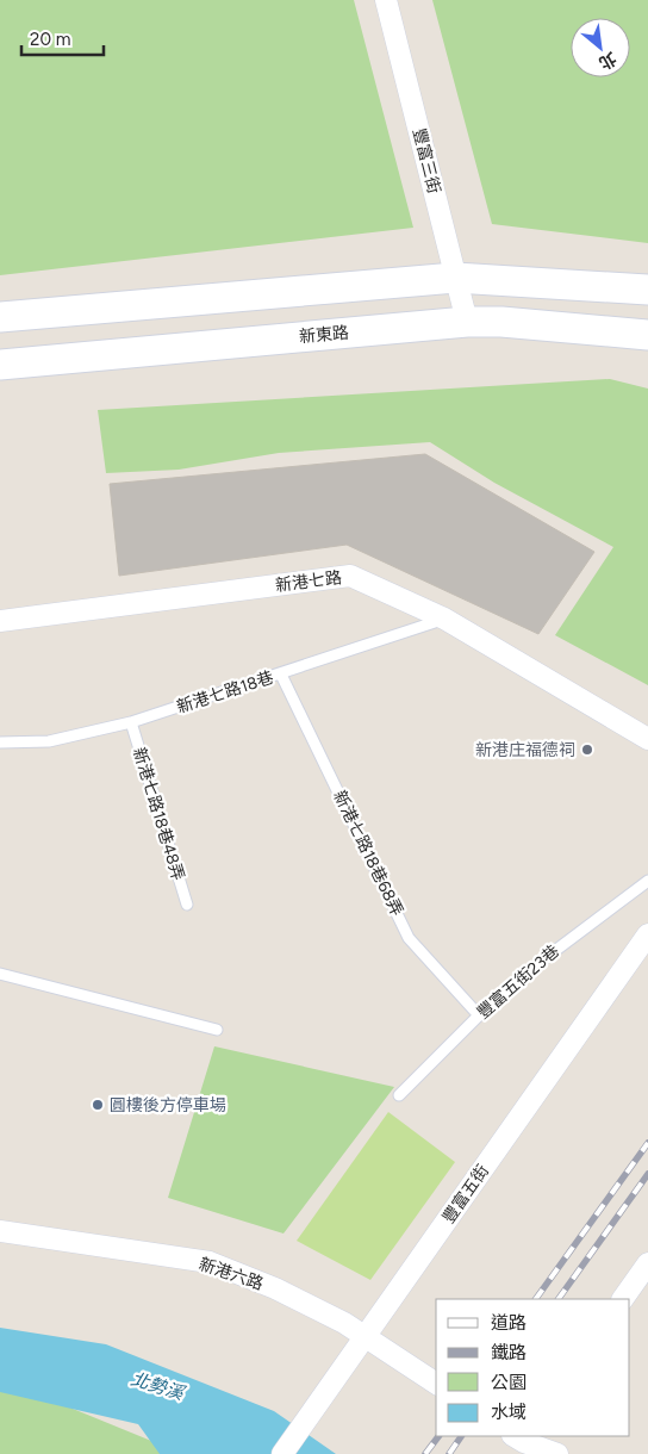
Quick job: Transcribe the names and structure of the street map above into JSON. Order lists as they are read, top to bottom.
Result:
{
  "streets": {
    "main road": ["新東路"],
    "street": [
      "豐富三街",
      "新港七路",
      "豐富五街",
      "新港六路"
    ],
    "lane": [
      "新港七路18巷",
      "新港七路18巷48弄",
      "新港七路18巷68弄",
      "豐富五街23巷"
    ]
  },
  "crossings": [
    ["豐富三街", "新東路"],
    ["新港七路", "新港七路18巷"],
    ["新港七路18巷", "新港七路18巷48弄"],
    ["新港七路18巷", "新港七路18巷68弄"],
    ["新港七路18巷68弄", "豐富五街23巷"],
    ["豐富五街", "新港六路"]
  ],
  "water": ["北勢溪"],
  "places": ["新港庄福德祠", "圓樓後方停車場"],
  "legend": [
    "道路",
    "鐵路",
    "公園",
    "水域"
  ],
  "scale_bar": "20 m",
  "north": "bottom right"
}
